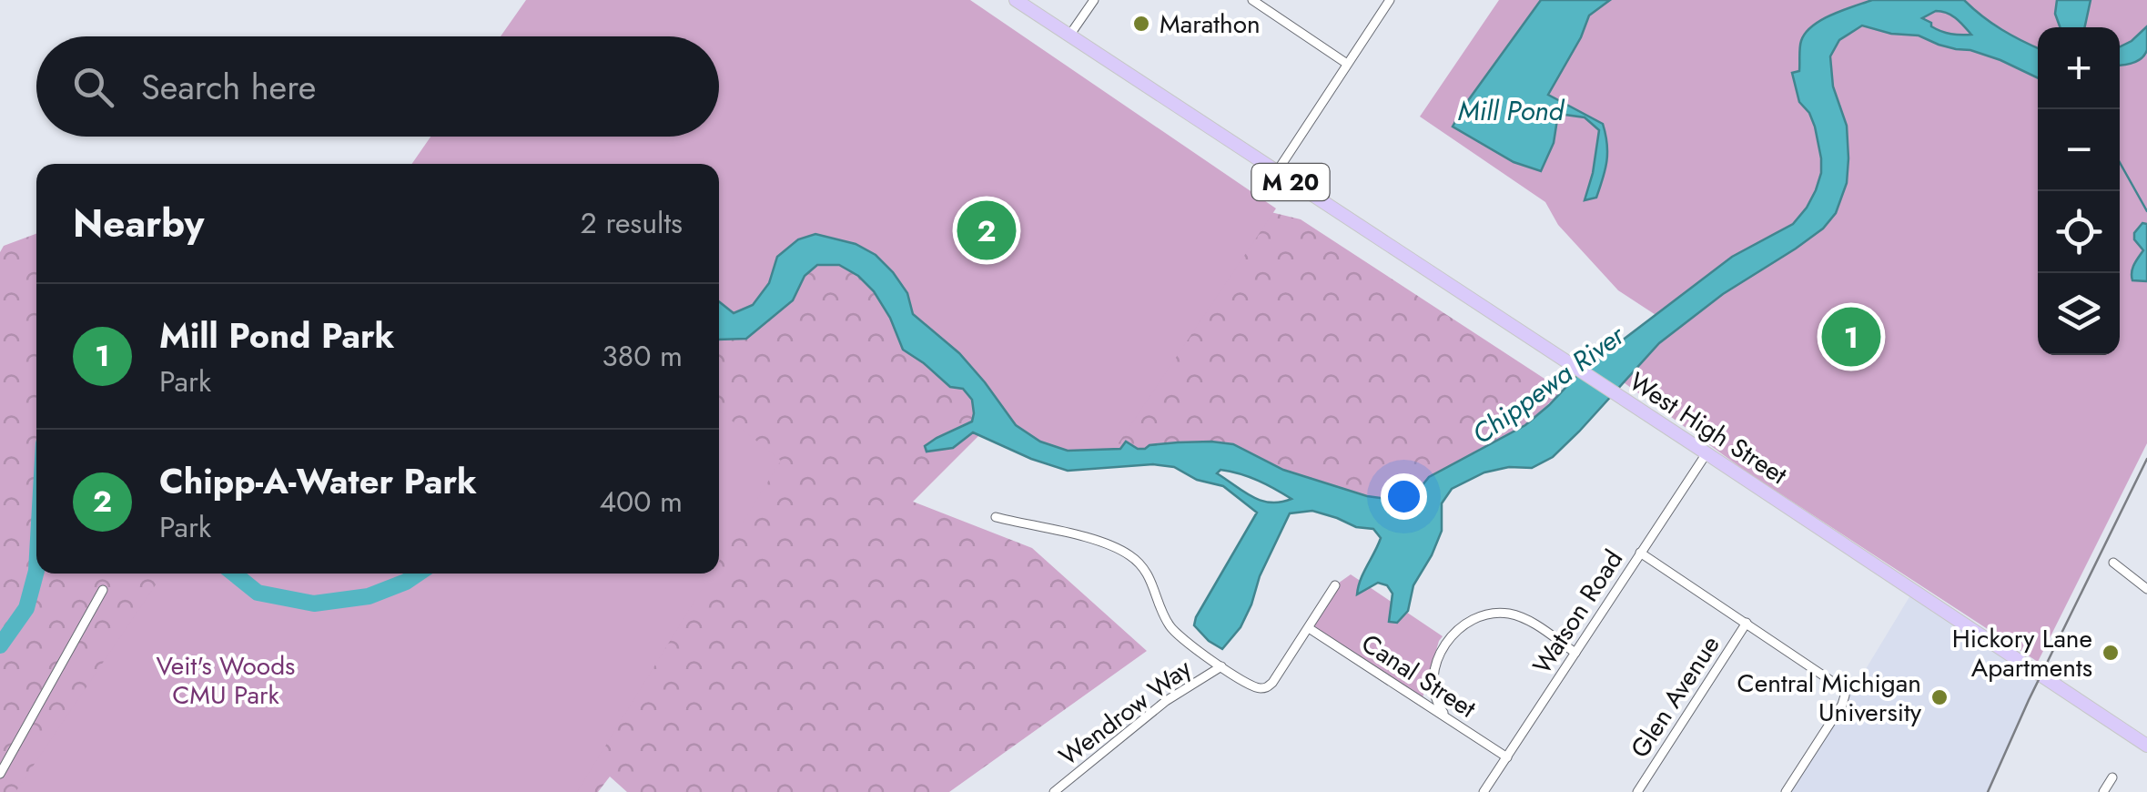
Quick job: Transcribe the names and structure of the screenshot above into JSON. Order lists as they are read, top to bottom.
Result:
{
  "streets": {
    "main road": ["M 20", "West High Street"],
    "street": [
      "Watson Road",
      "Canal Street",
      "Glen Avenue",
      "Wendrow Way"
    ]
  },
  "crossings": [
    ["West High Street", "Watson Road"],
    ["Watson Road", "Canal Street"]
  ],
  "water": ["Mill Pond", "Chippewa River"],
  "parks": ["Veit's Woods CMU Park"],
  "places": ["Marathon", "Hickory Lane Apartments", "Central Michigan University"],
  "page": {
    "map_buttons": ["+", "−"],
    "search": "Search here",
    "heading": ["Nearby", "2 results"],
    "pins": ["2", "1"],
    "list": [
      {
        "mark": "1",
        "name": "Mill Pond Park",
        "note": "Park",
        "value": "380 m"
      },
      {
        "mark": "2",
        "name": "Chipp-A-Water Park",
        "note": "Park",
        "value": "400 m"
      }
    ]
  }
}
